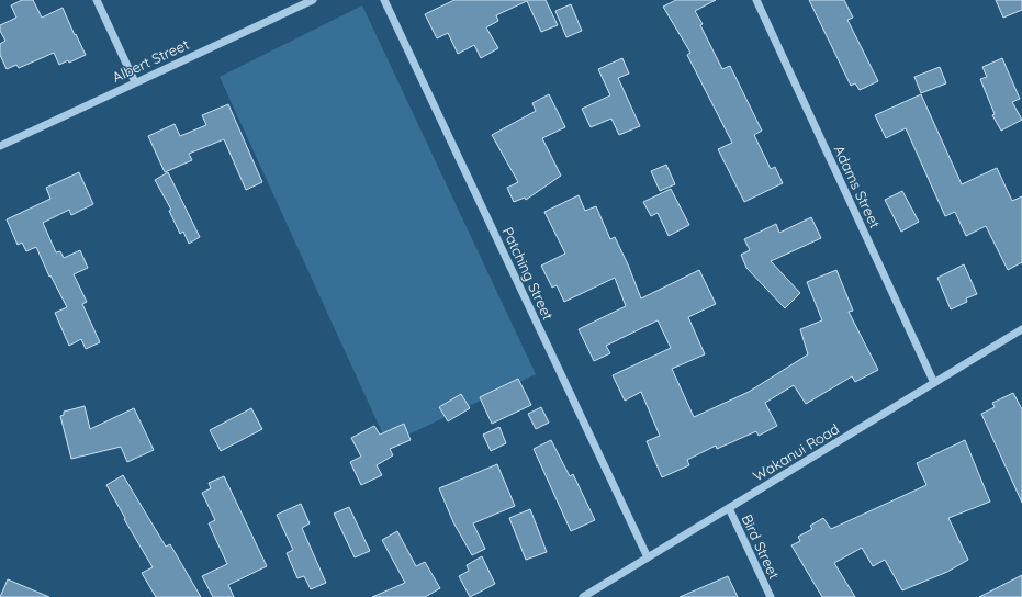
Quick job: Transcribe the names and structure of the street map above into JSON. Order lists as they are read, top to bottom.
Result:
{
  "streets": {
    "street": [
      "Albert Street",
      "Adams Street",
      "Patching Street",
      "Wakanui Road",
      "Bird Street"
    ]
  },
  "crossings": [
    ["Adams Street", "Wakanui Road"],
    ["Patching Street", "Wakanui Road"],
    ["Wakanui Road", "Bird Street"]
  ]
}
